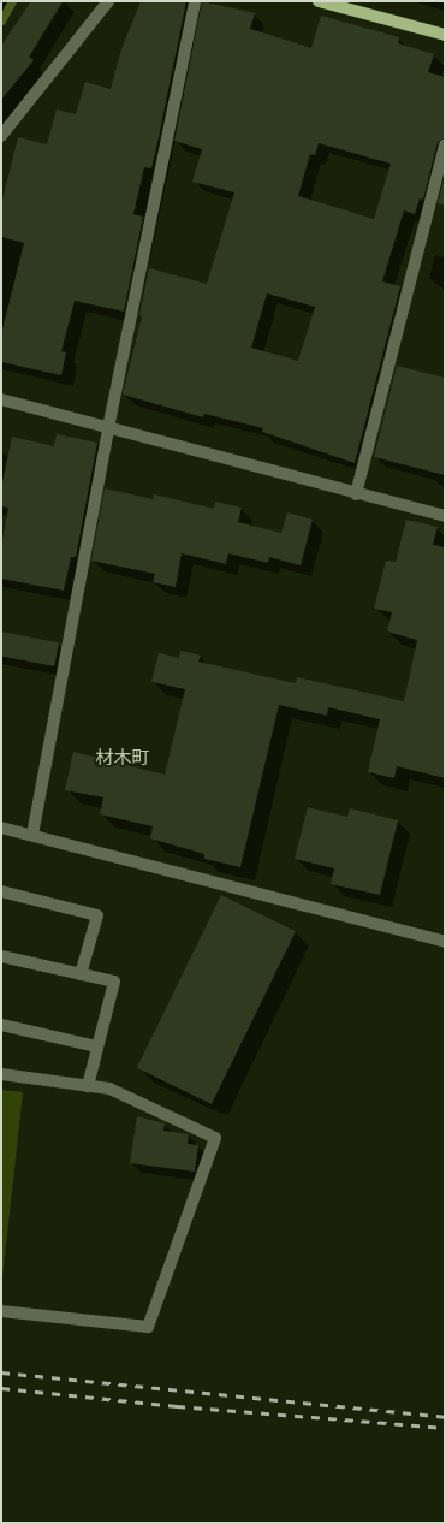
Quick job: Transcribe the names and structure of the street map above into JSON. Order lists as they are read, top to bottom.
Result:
{
  "districts": ["材木町"]
}
